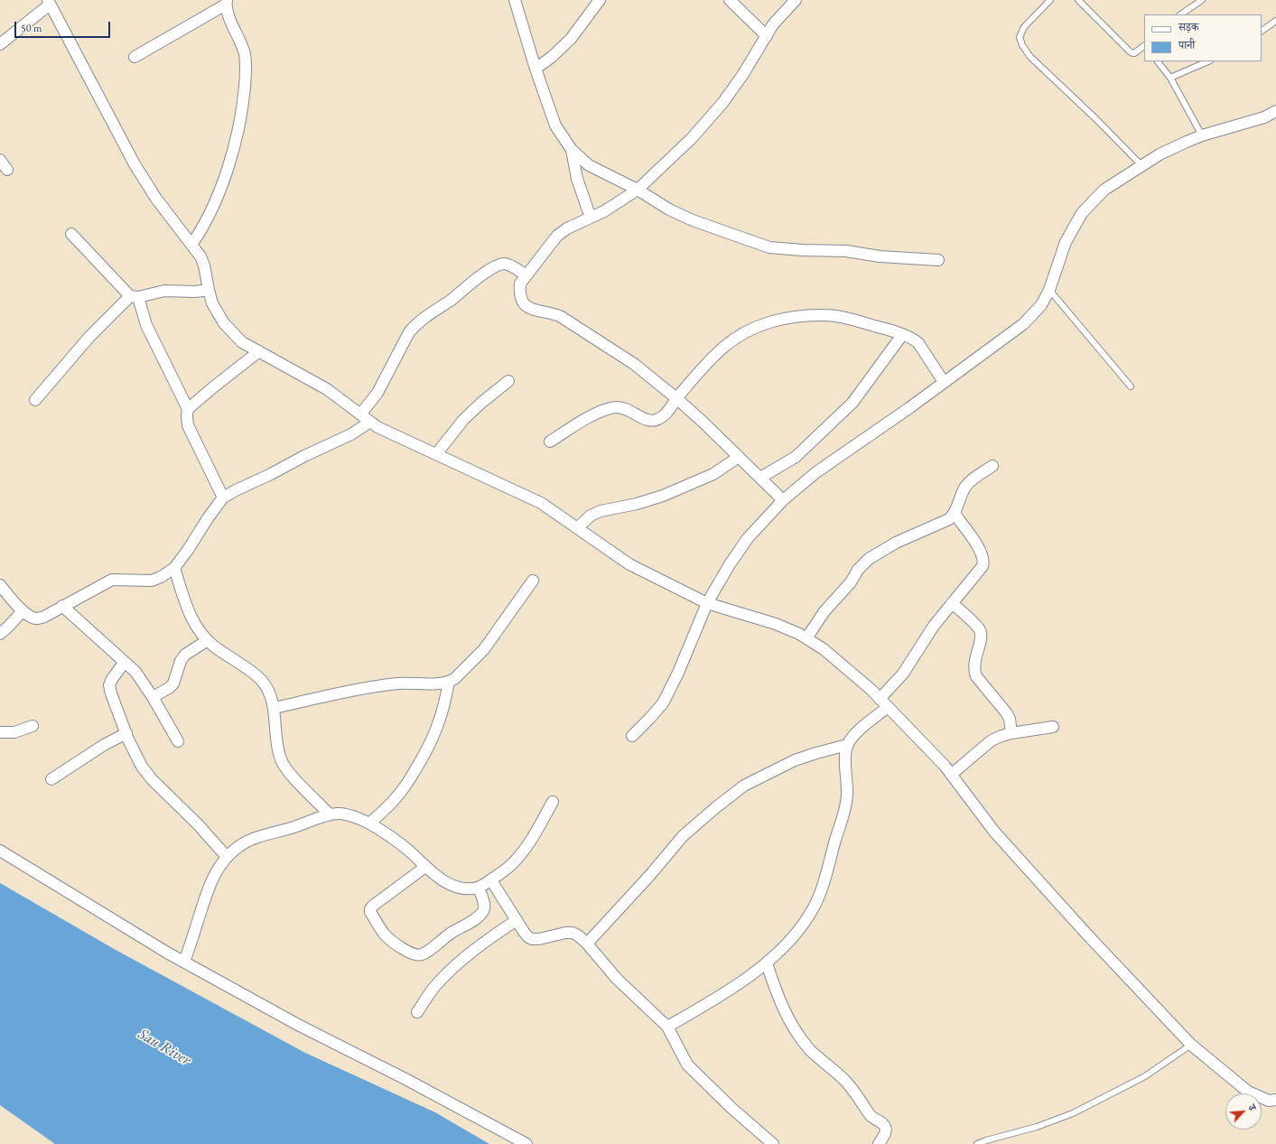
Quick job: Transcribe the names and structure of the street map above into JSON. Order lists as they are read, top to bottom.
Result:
{
  "water": ["Sau River"],
  "legend": ["सड़क", "पानी"],
  "scale_bar": "50 m",
  "north": "top right"
}
